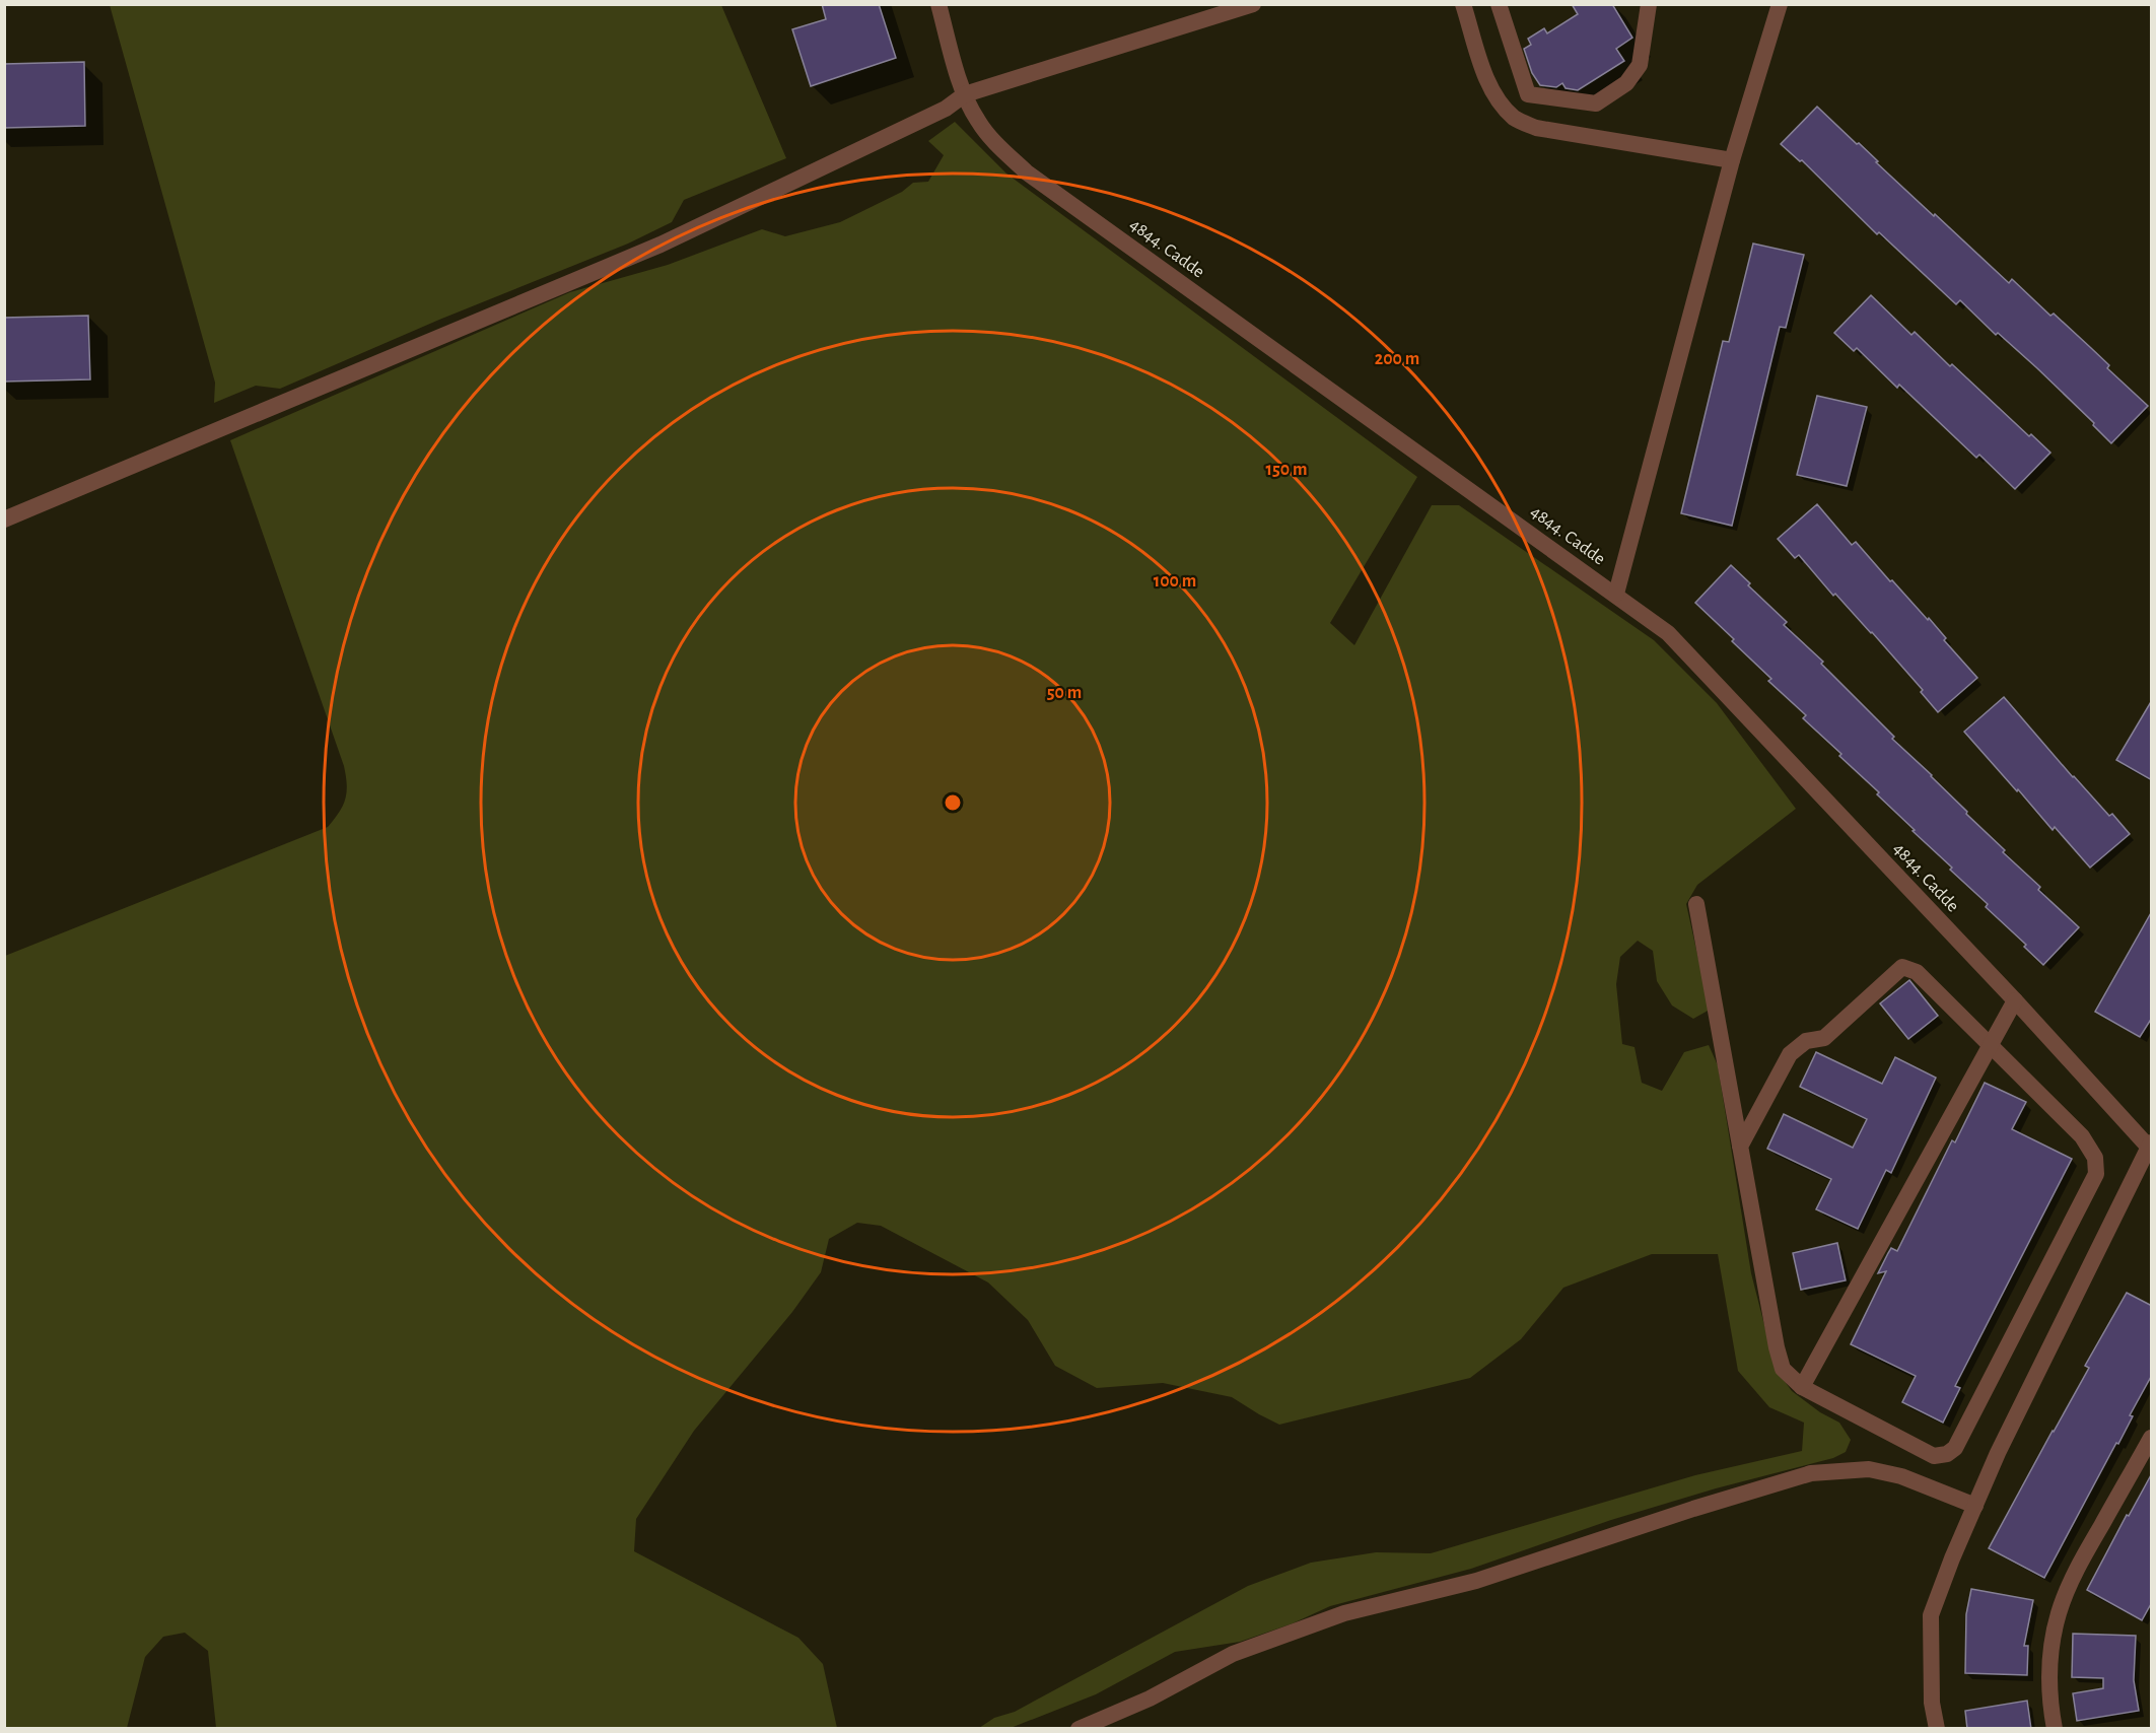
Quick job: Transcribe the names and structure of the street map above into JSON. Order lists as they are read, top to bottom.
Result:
{
  "streets": {
    "street": ["4844. Cadde"]
  },
  "rings": [
    "200 m",
    "150 m",
    "100 m",
    "50 m"
  ]
}
